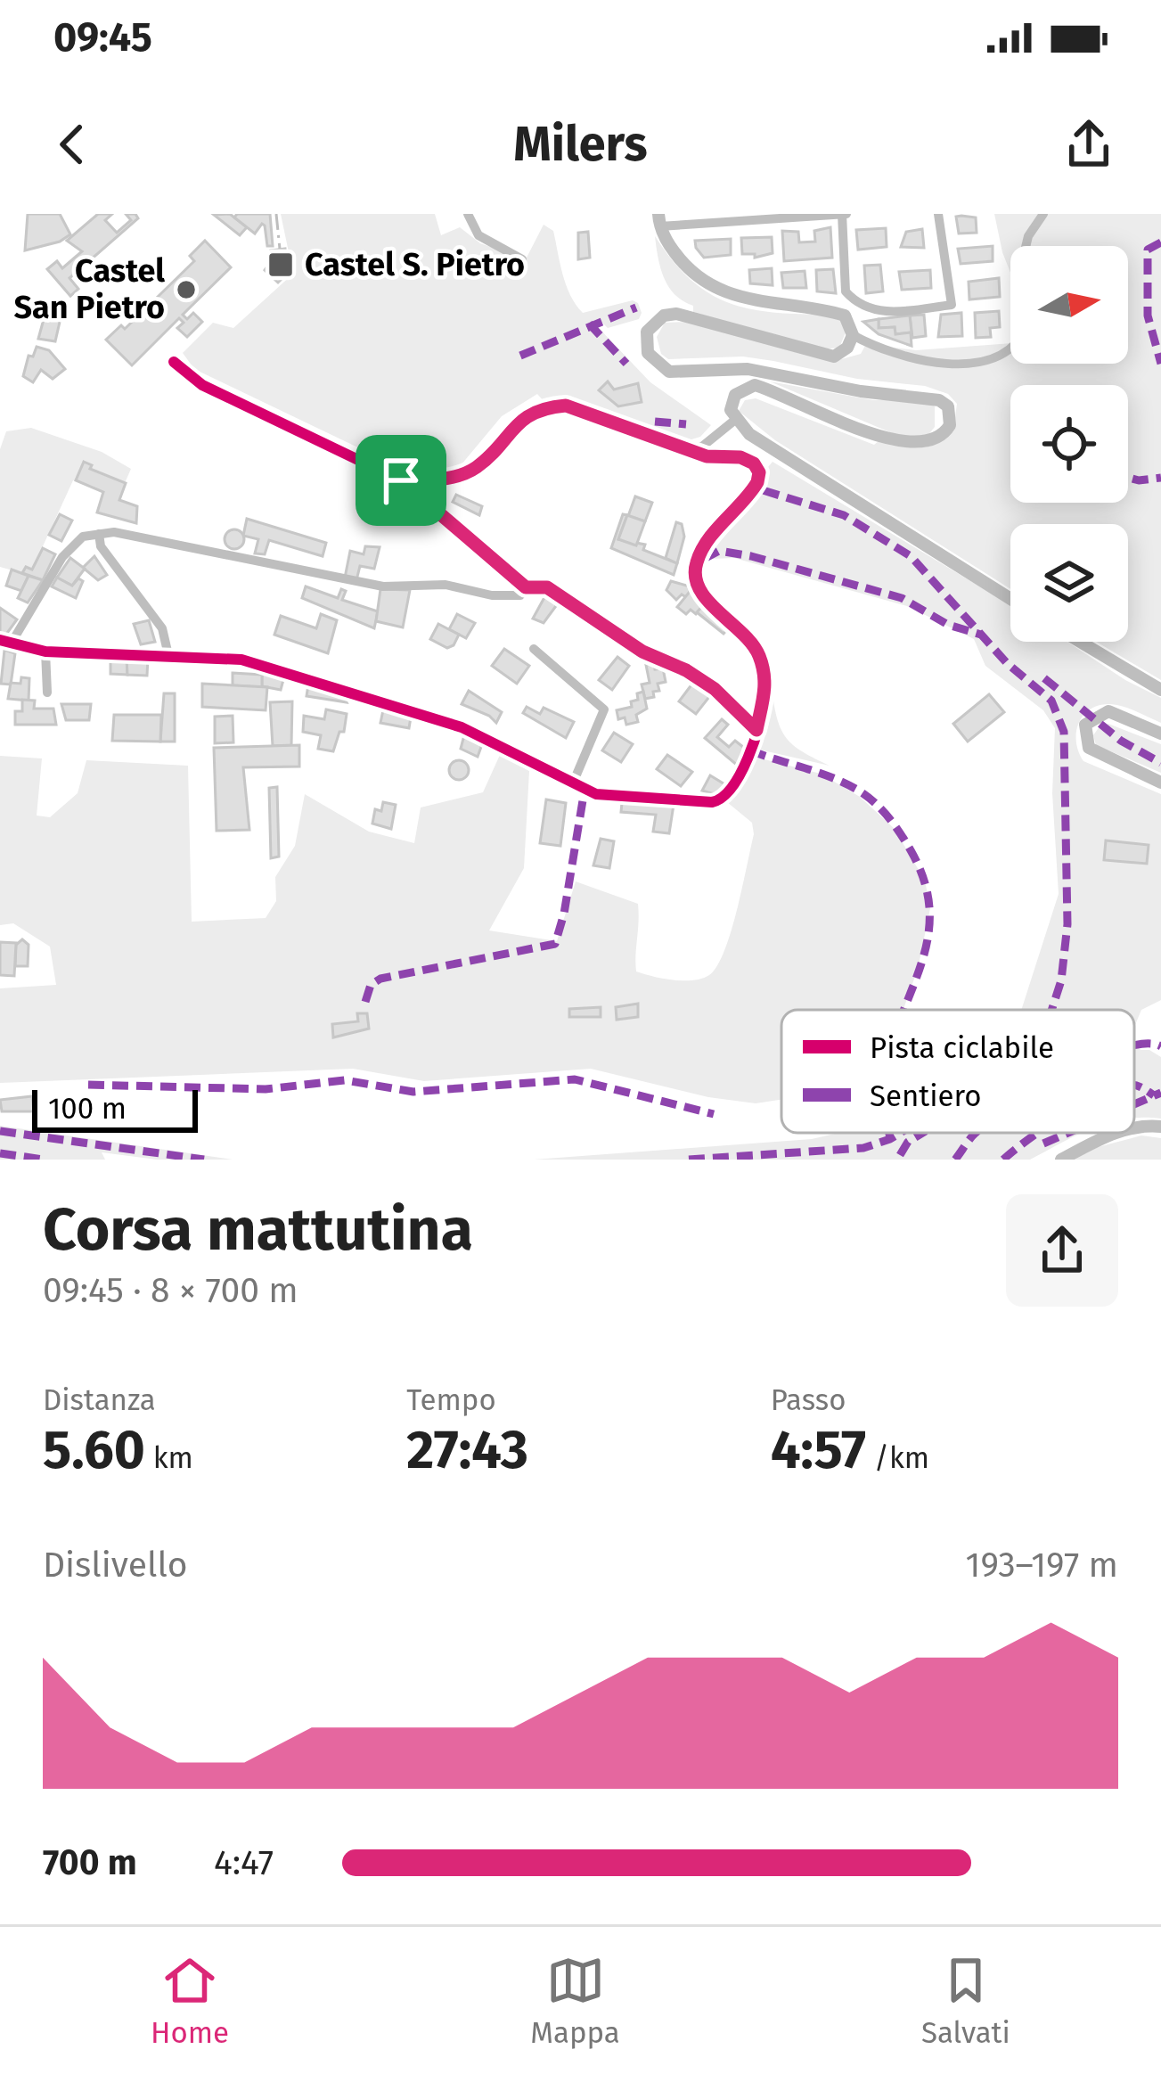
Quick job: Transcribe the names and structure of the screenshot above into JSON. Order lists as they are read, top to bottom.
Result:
{
  "places": {
    "transit": ["Castel S. Pietro"],
    "other": ["Castel San Pietro"]
  },
  "legend": ["Pista ciclabile", "Sentiero"],
  "scale_bar": "100 m",
  "north": "right",
  "page": {
    "status": "09:45",
    "header": "Milers",
    "scale": "100 m",
    "heading": ["Corsa mattutina", "09:45 · 8 × 700 m"],
    "stats": [
      ["Distanza", "5.60 km"],
      ["Tempo", "27:43"],
      ["Passo", "4:57 /km"]
    ],
    "chart": ["Dislivello", "193–197 m"],
    "list": [
      {
        "name": "700 m",
        "note": "4:47"
      }
    ],
    "tabs": ["Home", "Mappa", "Salvati"]
  }
}
